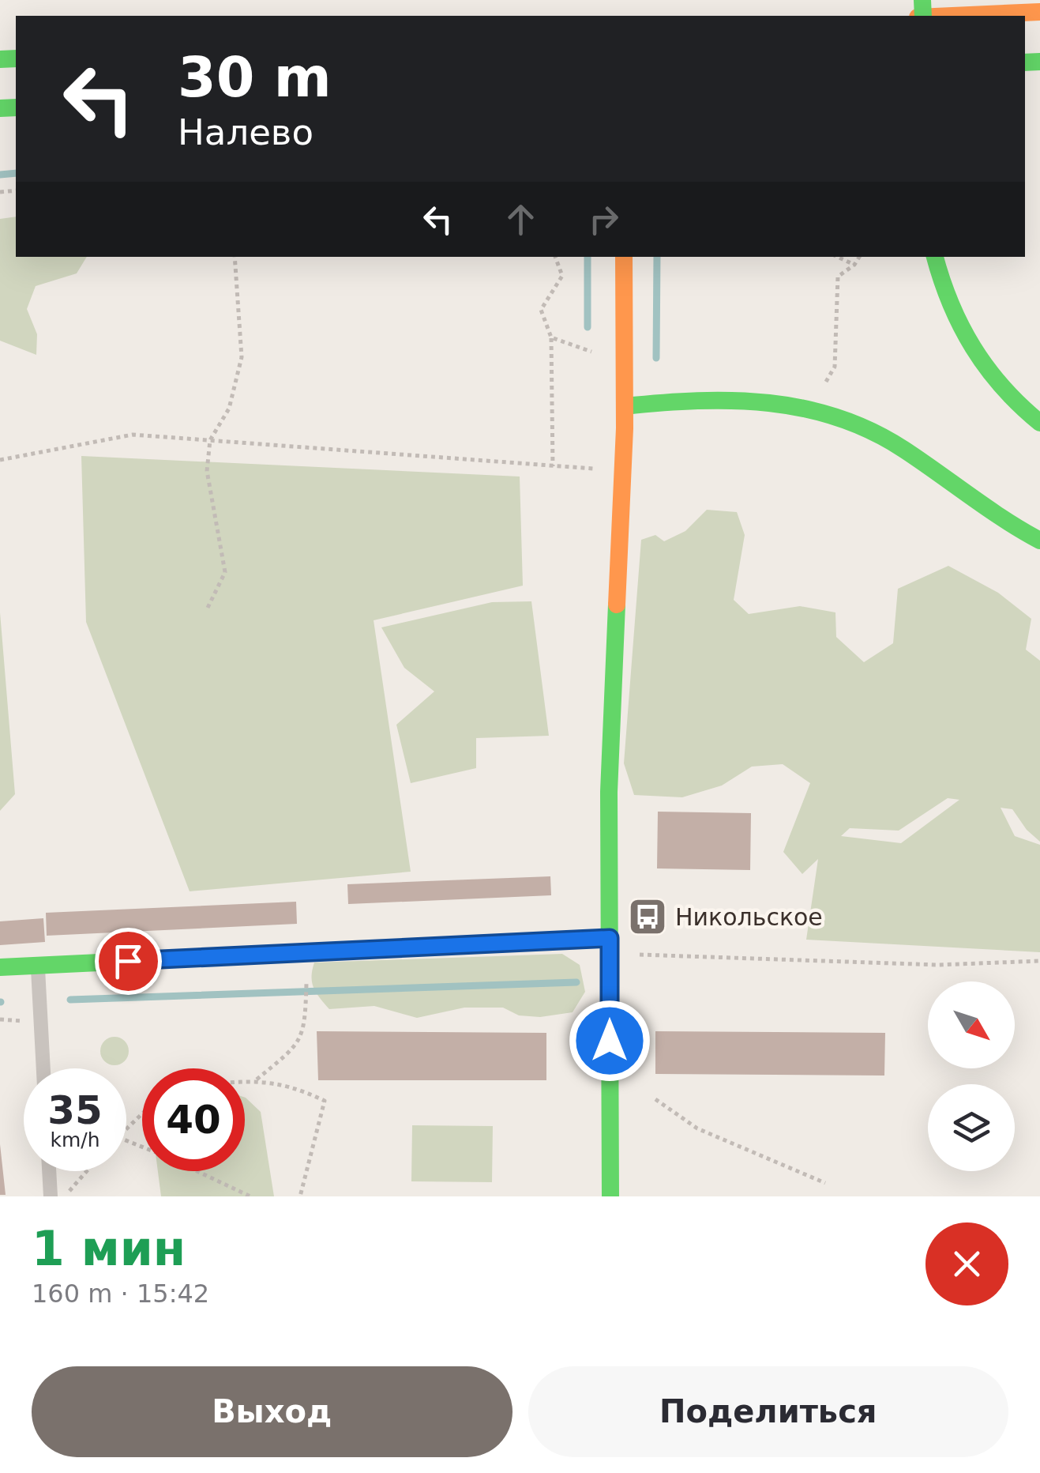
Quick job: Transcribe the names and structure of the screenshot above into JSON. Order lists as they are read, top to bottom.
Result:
{
  "places": {
    "bus stop": ["Никольское"]
  },
  "north": "bottom right",
  "page": {
    "turn": ["30 m", "Налево"],
    "speed": "35 km/h",
    "limit": "40",
    "heading": ["1 мин", "160 m · 15:42"],
    "buttons": ["Выход", "Поделиться"]
  }
}
